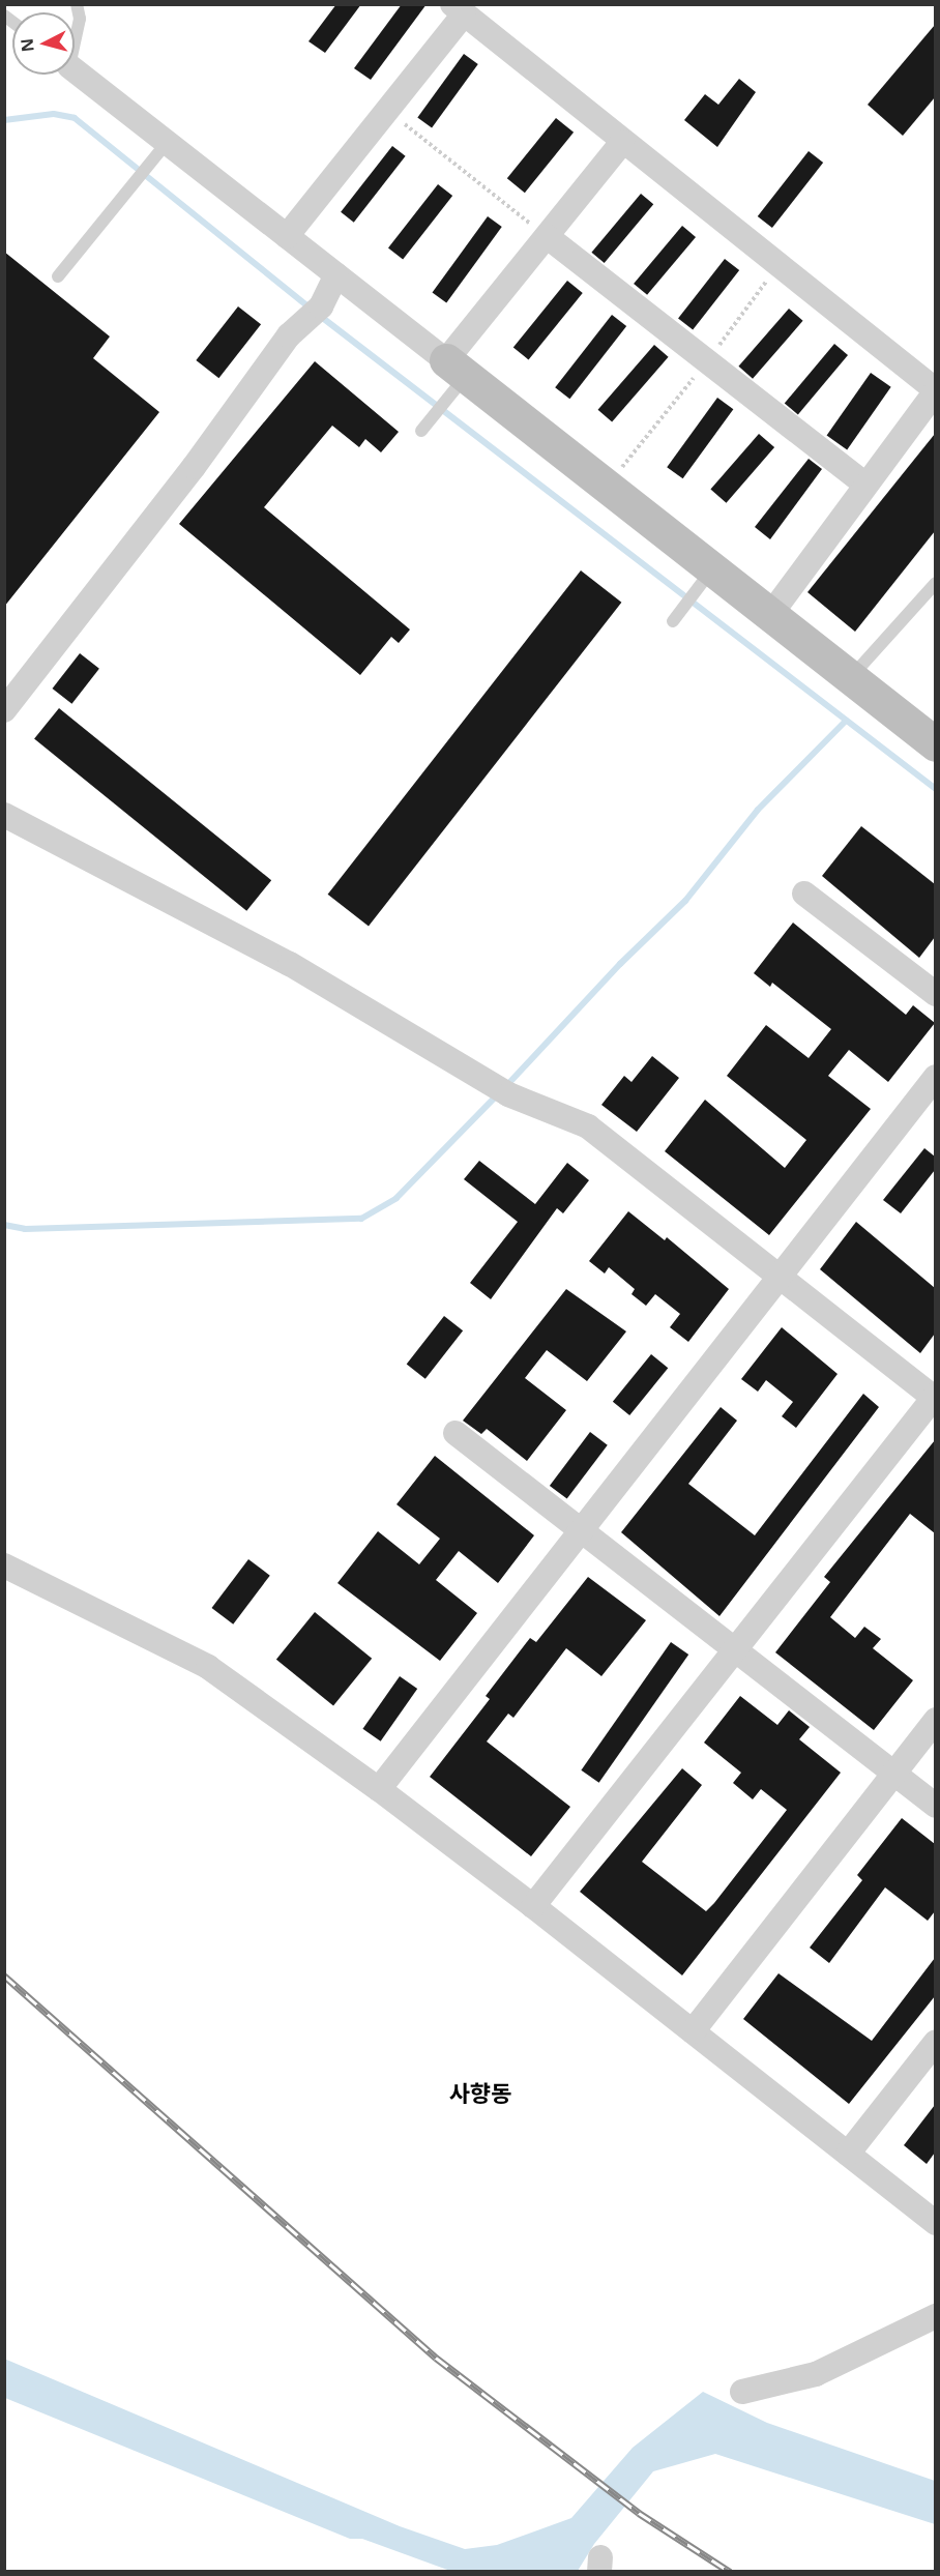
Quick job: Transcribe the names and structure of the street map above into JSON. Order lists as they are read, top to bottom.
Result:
{
  "districts": ["사향동"],
  "north": "left"
}
